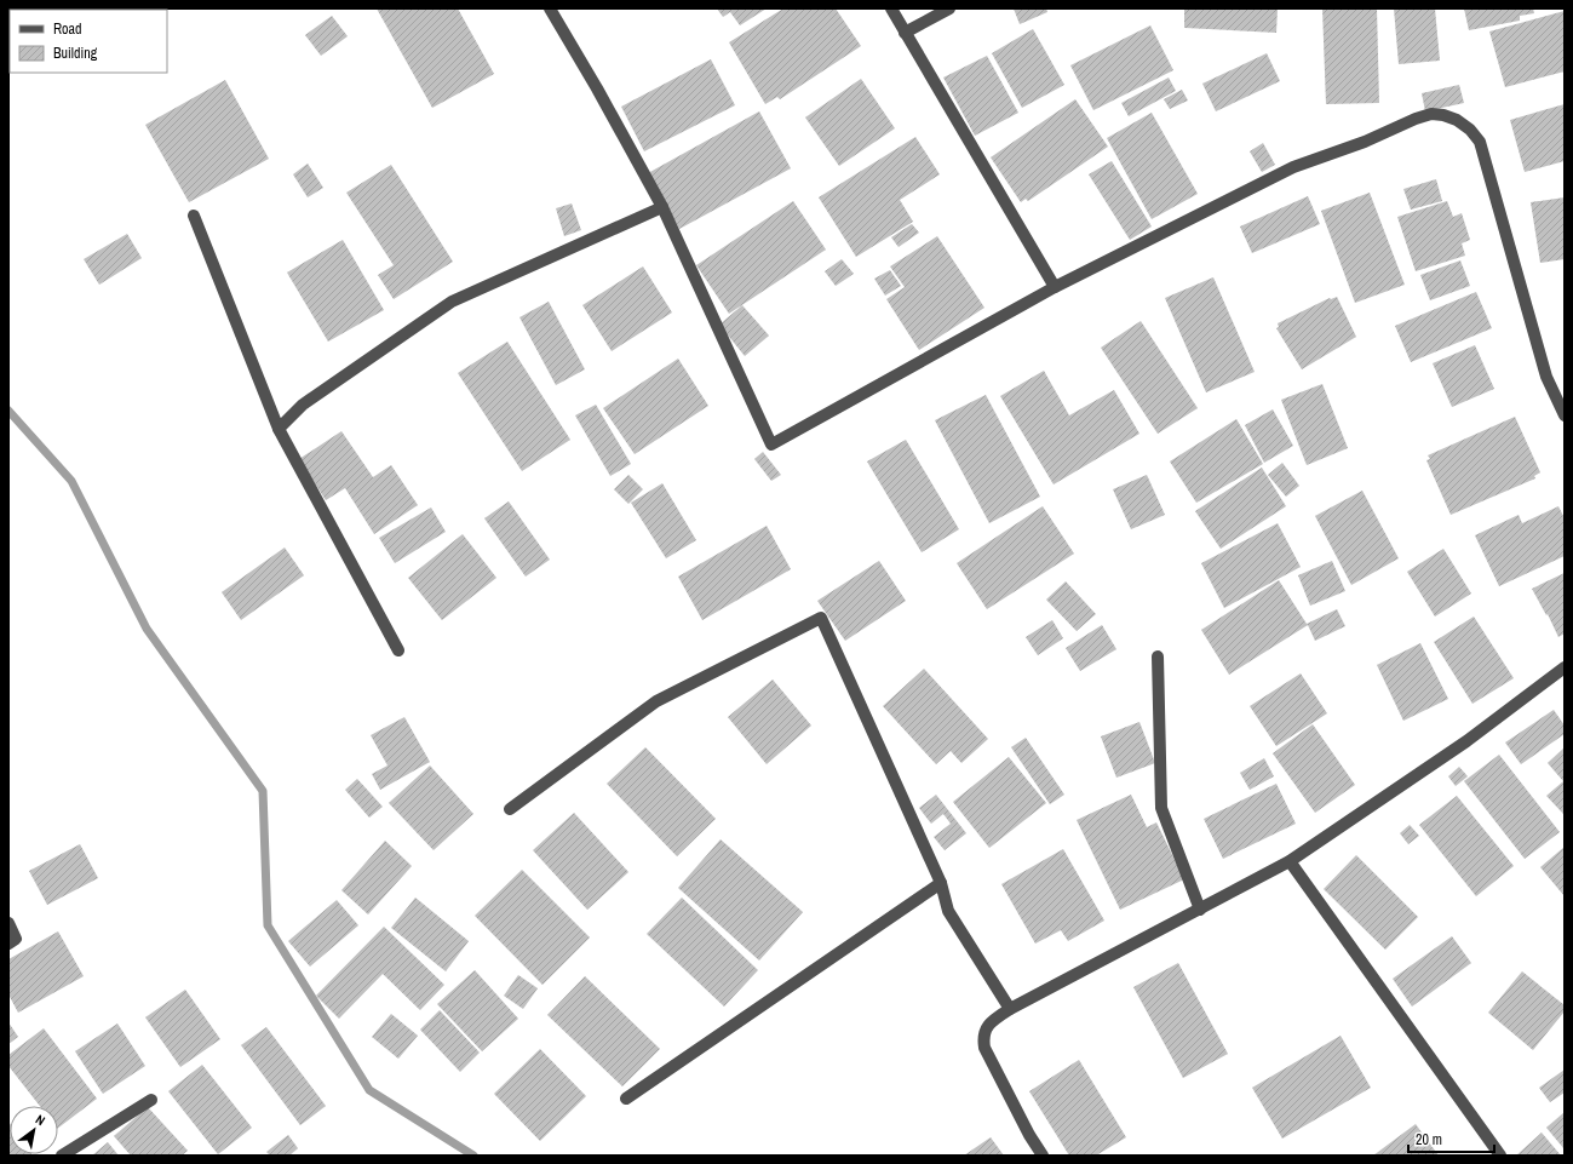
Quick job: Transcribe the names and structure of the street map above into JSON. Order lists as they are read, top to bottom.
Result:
{
  "legend": ["Road", "Building"],
  "scale_bar": "20 m",
  "north": "top right"
}
